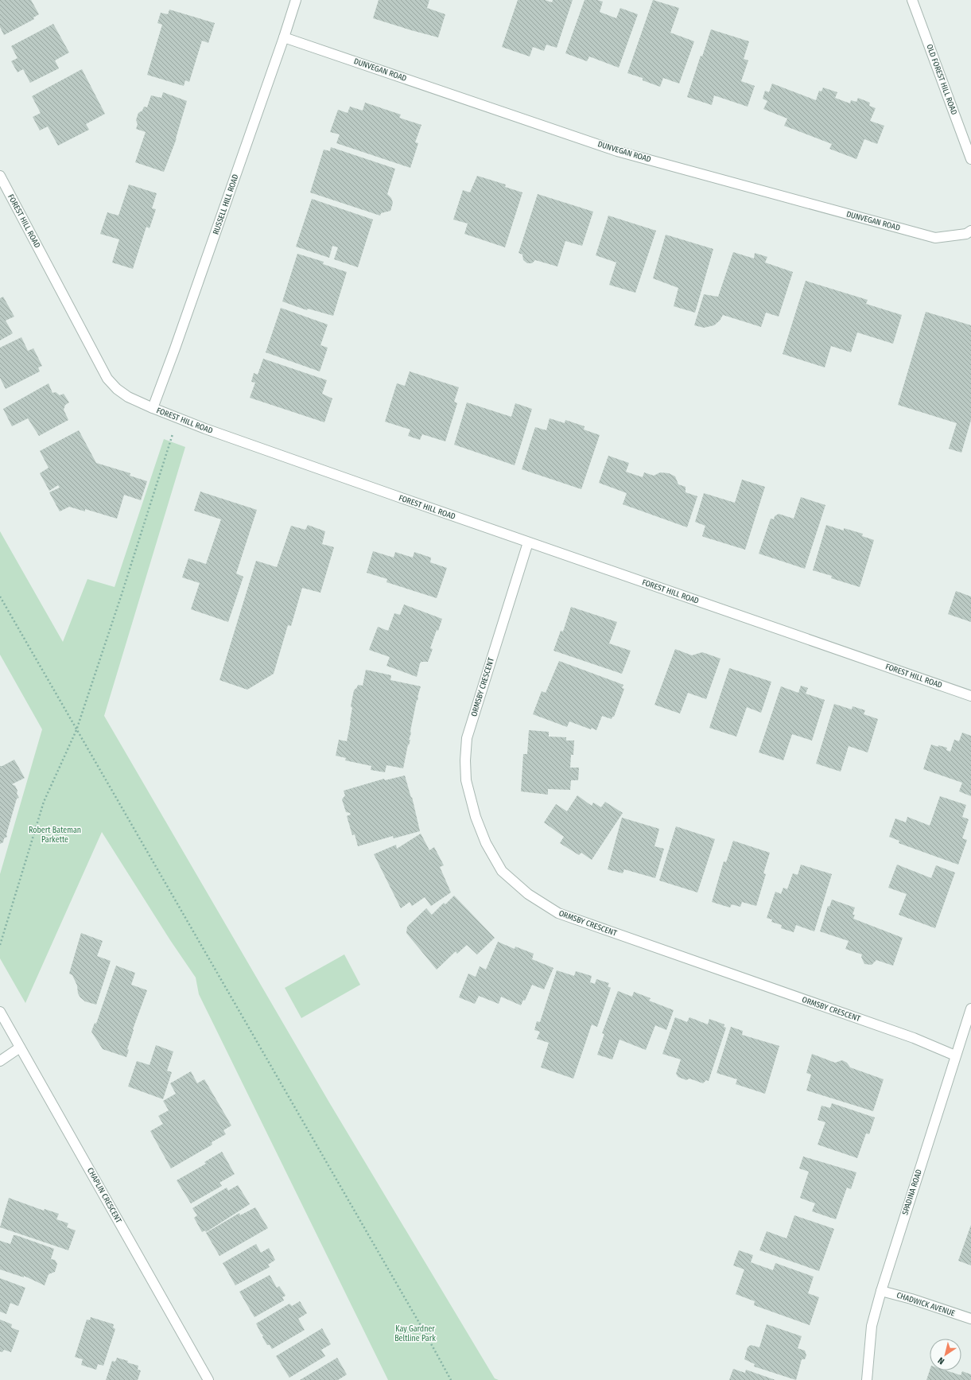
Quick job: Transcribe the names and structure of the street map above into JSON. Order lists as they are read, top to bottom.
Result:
{
  "streets": {
    "street": [
      "DUNVEGAN ROAD",
      "OLD FOREST HILL ROAD",
      "RUSSELL HILL ROAD",
      "FOREST HILL ROAD",
      "ORMSBY CRESCENT",
      "SPADINA ROAD",
      "CHAPLIN CRESCENT",
      "CHADWICK AVENUE"
    ]
  },
  "crossings": [
    ["DUNVEGAN ROAD", "RUSSELL HILL ROAD"],
    ["RUSSELL HILL ROAD", "FOREST HILL ROAD"],
    ["FOREST HILL ROAD", "ORMSBY CRESCENT"],
    ["ORMSBY CRESCENT", "SPADINA ROAD"],
    ["SPADINA ROAD", "CHADWICK AVENUE"]
  ],
  "parks": ["Robert Bateman Parkette", "Kay Gardner Beltline Park"],
  "north": "bottom left"
}
